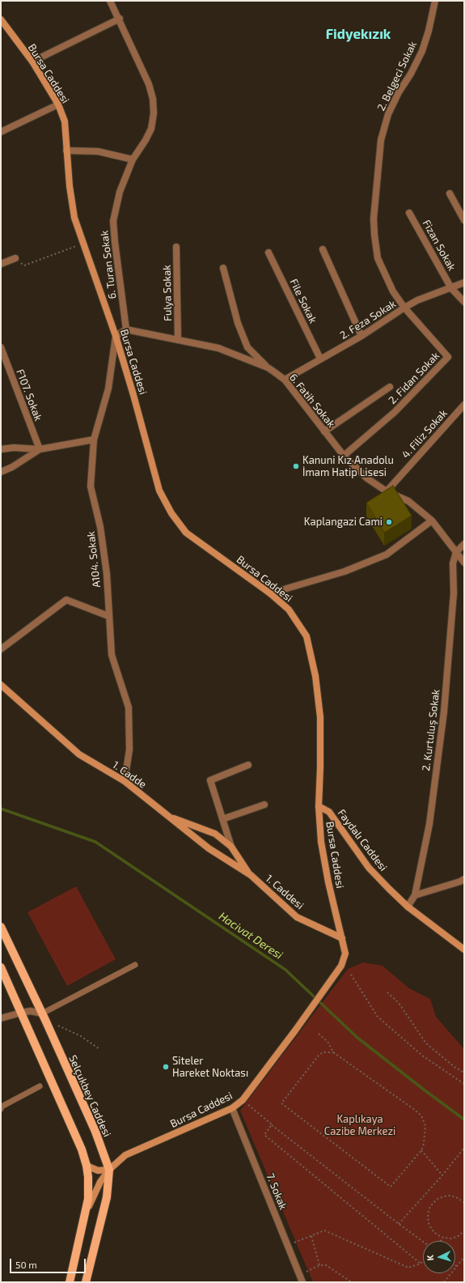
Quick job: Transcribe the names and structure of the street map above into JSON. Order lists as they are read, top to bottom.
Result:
{
  "streets": {
    "main road": [
      "Bursa Caddesi",
      "1. Cadde",
      "Faydalı Caddesi",
      "1. Caddesi",
      "Selçukbey Caddesi"
    ],
    "street": [
      "2. Belgeci Sokak",
      "Fizan Sokak",
      "6. Turan Sokak",
      "Fulya Sokak",
      "File Sokak",
      "2. Feza Sokak",
      "2. Fidan Sokak",
      "F107. Sokak",
      "6. Fatih Sokak",
      "4. Filiz Sokak",
      "A104. Sokak",
      "2. Kurtuluş Sokak",
      "7. Sokak"
    ]
  },
  "crossings": [
    ["Bursa Caddesi", "A104. Sokak"],
    ["Bursa Caddesi", "Faydalı Caddesi"],
    ["Bursa Caddesi", "1. Caddesi"],
    ["Bursa Caddesi", "Selçukbey Caddesi"],
    ["Bursa Caddesi", "7. Sokak"],
    ["2. Belgeci Sokak", "2. Feza Sokak"],
    ["2. Belgeci Sokak", "2. Fidan Sokak"],
    ["Fizan Sokak", "2. Feza Sokak"],
    ["6. Turan Sokak", "6. Fatih Sokak"],
    ["Fulya Sokak", "6. Fatih Sokak"],
    ["File Sokak", "2. Feza Sokak"],
    ["2. Feza Sokak", "2. Fidan Sokak"],
    ["2. Feza Sokak", "6. Fatih Sokak"],
    ["2. Fidan Sokak", "6. Fatih Sokak"],
    ["6. Fatih Sokak", "4. Filiz Sokak"],
    ["6. Fatih Sokak", "2. Kurtuluş Sokak"],
    ["A104. Sokak", "1. Cadde"],
    ["2. Kurtuluş Sokak", "Faydalı Caddesi"],
    ["1. Cadde", "1. Caddesi"]
  ],
  "districts": ["Fidyekızık"],
  "water": ["Hacivat Deresi"],
  "parks": ["Kaplıkaya Cazibe Merkezi"],
  "places": ["Kanuni Kız Anadolu İmam Hatip Lisesi", "Kaplangazi Cami", "Siteler Hareket Noktası"],
  "scale_bar": "50 m",
  "north": "left"
}
